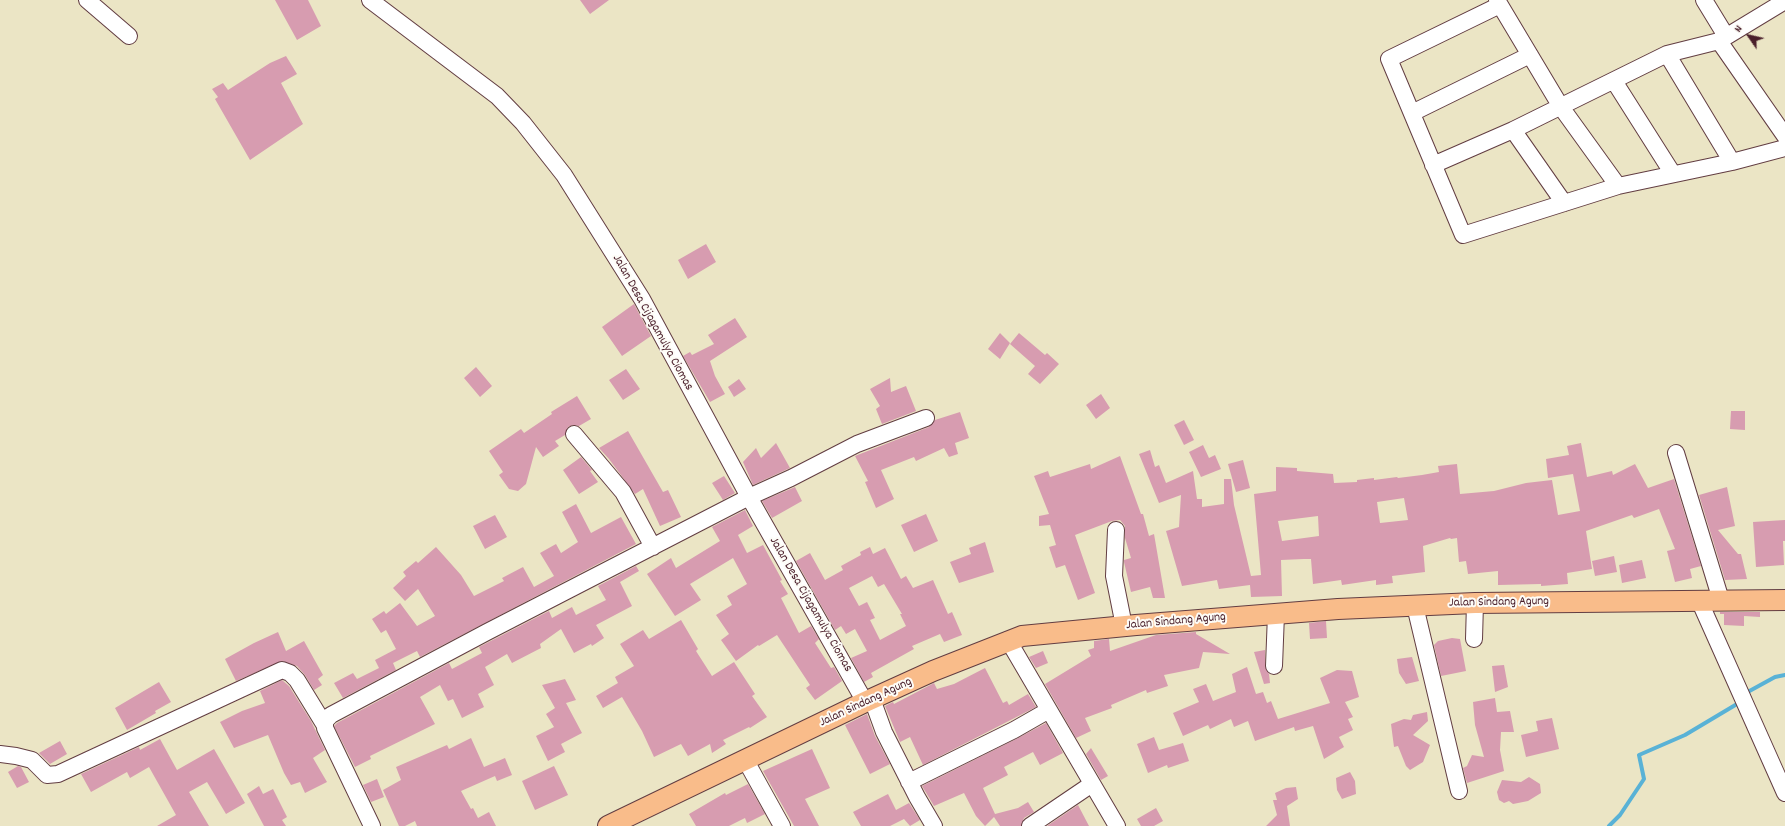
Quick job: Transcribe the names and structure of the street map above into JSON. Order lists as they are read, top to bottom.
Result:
{
  "streets": {
    "main road": ["Jalan Sindang Agung"],
    "street": ["Jalan Desa Cijagamulya Ciomas"]
  },
  "crossings": [
    ["Jalan Desa Cijagamulya Ciomas", "Jalan Sindang Agung"]
  ],
  "north": "top left"
}
